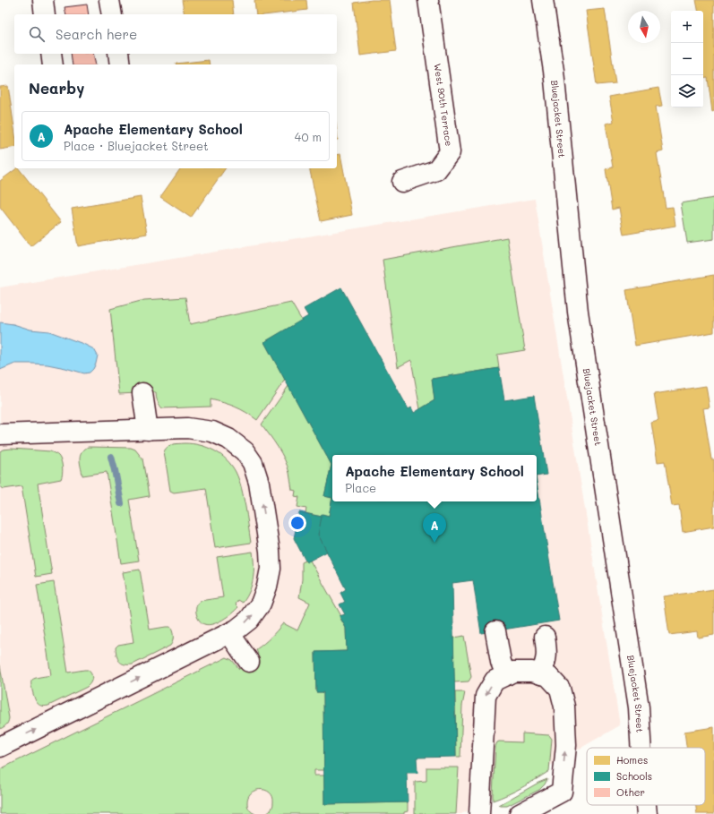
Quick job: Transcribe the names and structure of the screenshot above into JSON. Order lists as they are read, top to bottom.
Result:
{
  "streets": {
    "street": ["West 90th Terrace", "Bluejacket Street"]
  },
  "legend": ["Homes", "Schools", "Other"],
  "north": "bottom",
  "page": {
    "map_buttons": ["+", "−"],
    "search": "Search here",
    "heading": "Nearby",
    "list": [
      {
        "mark": "A",
        "name": "Apache Elementary School",
        "note": "Place · Bluejacket Street",
        "value": "40 m"
      }
    ],
    "popup": ["Apache Elementary School", "Place"],
    "pins": "A"
  }
}
